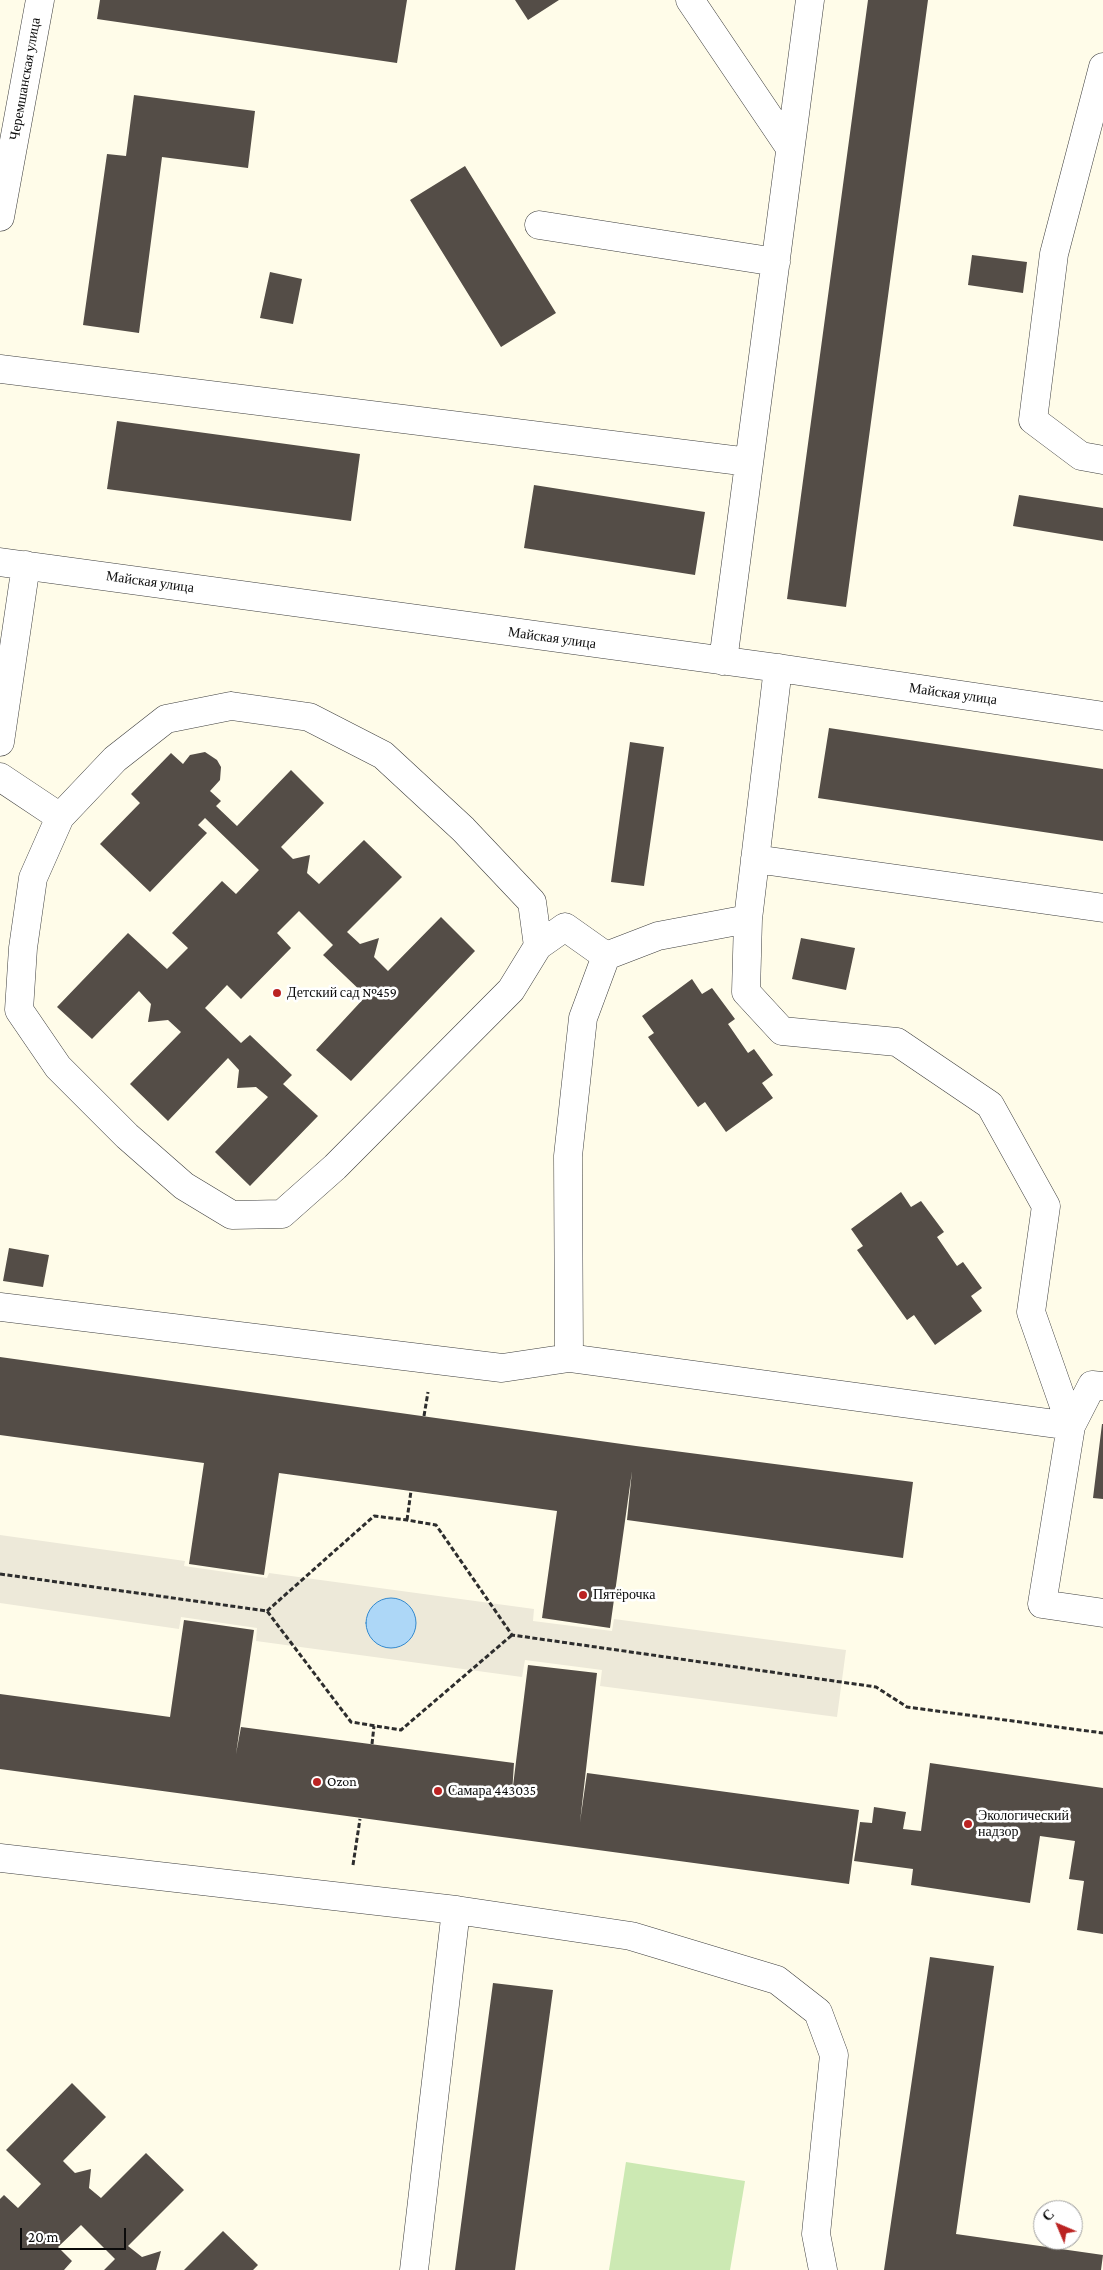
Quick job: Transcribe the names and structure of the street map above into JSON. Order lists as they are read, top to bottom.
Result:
{
  "streets": {
    "street": ["Черемшанская улица", "Майская улица"]
  },
  "places": [
    "Детский сад №459",
    "Пятёрочка",
    "Ozon",
    "Самара 443035",
    "Экологический надзор"
  ],
  "scale_bar": "20 m",
  "north": "top left"
}
